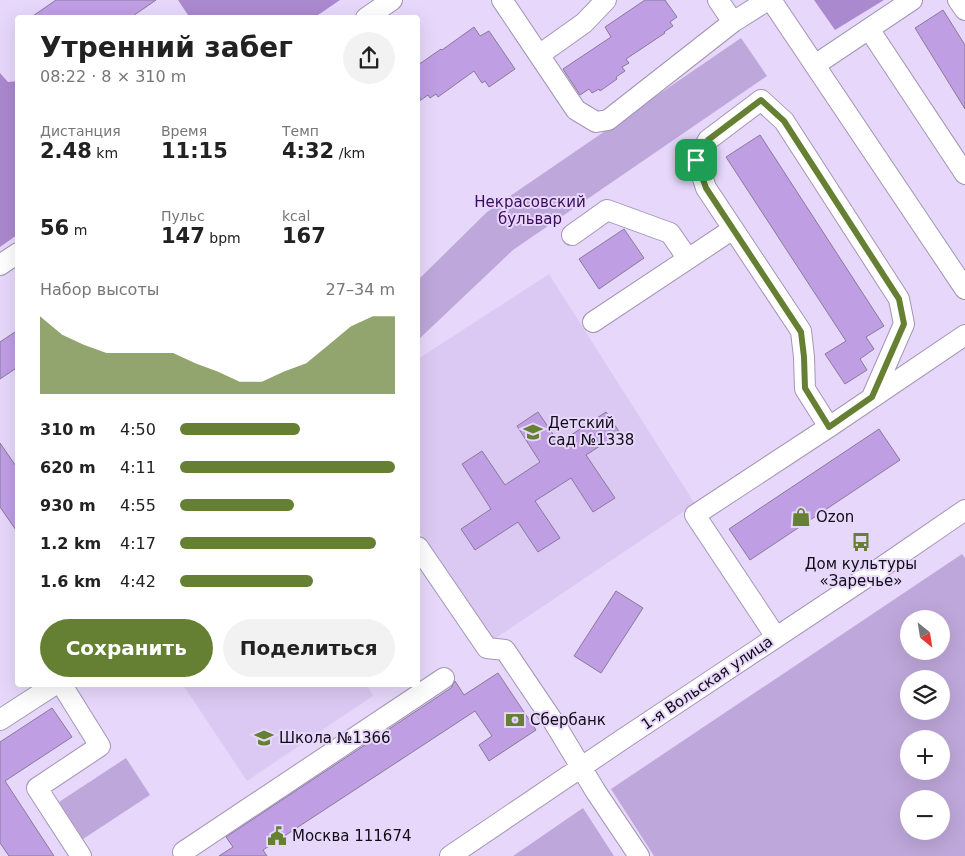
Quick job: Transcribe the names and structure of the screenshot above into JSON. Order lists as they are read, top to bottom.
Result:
{
  "streets": {
    "street": ["1-я Вольская улица"]
  },
  "parks": ["Некрасовский бульвар"],
  "places": {
    "school or university": ["Детский сад №1338", "Школа №1366"],
    "shop": ["Ozon"],
    "bus stop": ["Дом культуры «Заречье»"],
    "bank": ["Сбербанк"],
    "public building": ["Москва 111674"]
  },
  "north": "bottom right",
  "page": {
    "heading": ["Утренний забег", "08:22 · 8 × 310 m"],
    "stats": [
      ["Дистанция", "2.48 km"],
      ["Время", "11:15"],
      ["Темп", "4:32 /km"],
      ["56 m"],
      ["Пульс", "147 bpm"],
      ["kcal", "167"]
    ],
    "chart": ["Набор высоты", "27–34 m"],
    "list": [
      {
        "name": "310 m",
        "note": "4:50"
      },
      {
        "name": "620 m",
        "note": "4:11"
      },
      {
        "name": "930 m",
        "note": "4:55"
      },
      {
        "name": "1.2 km",
        "note": "4:17"
      },
      {
        "name": "1.6 km",
        "note": "4:42"
      }
    ],
    "buttons": ["Сохранить", "Поделиться"],
    "map_buttons": ["+", "−"]
  }
}
